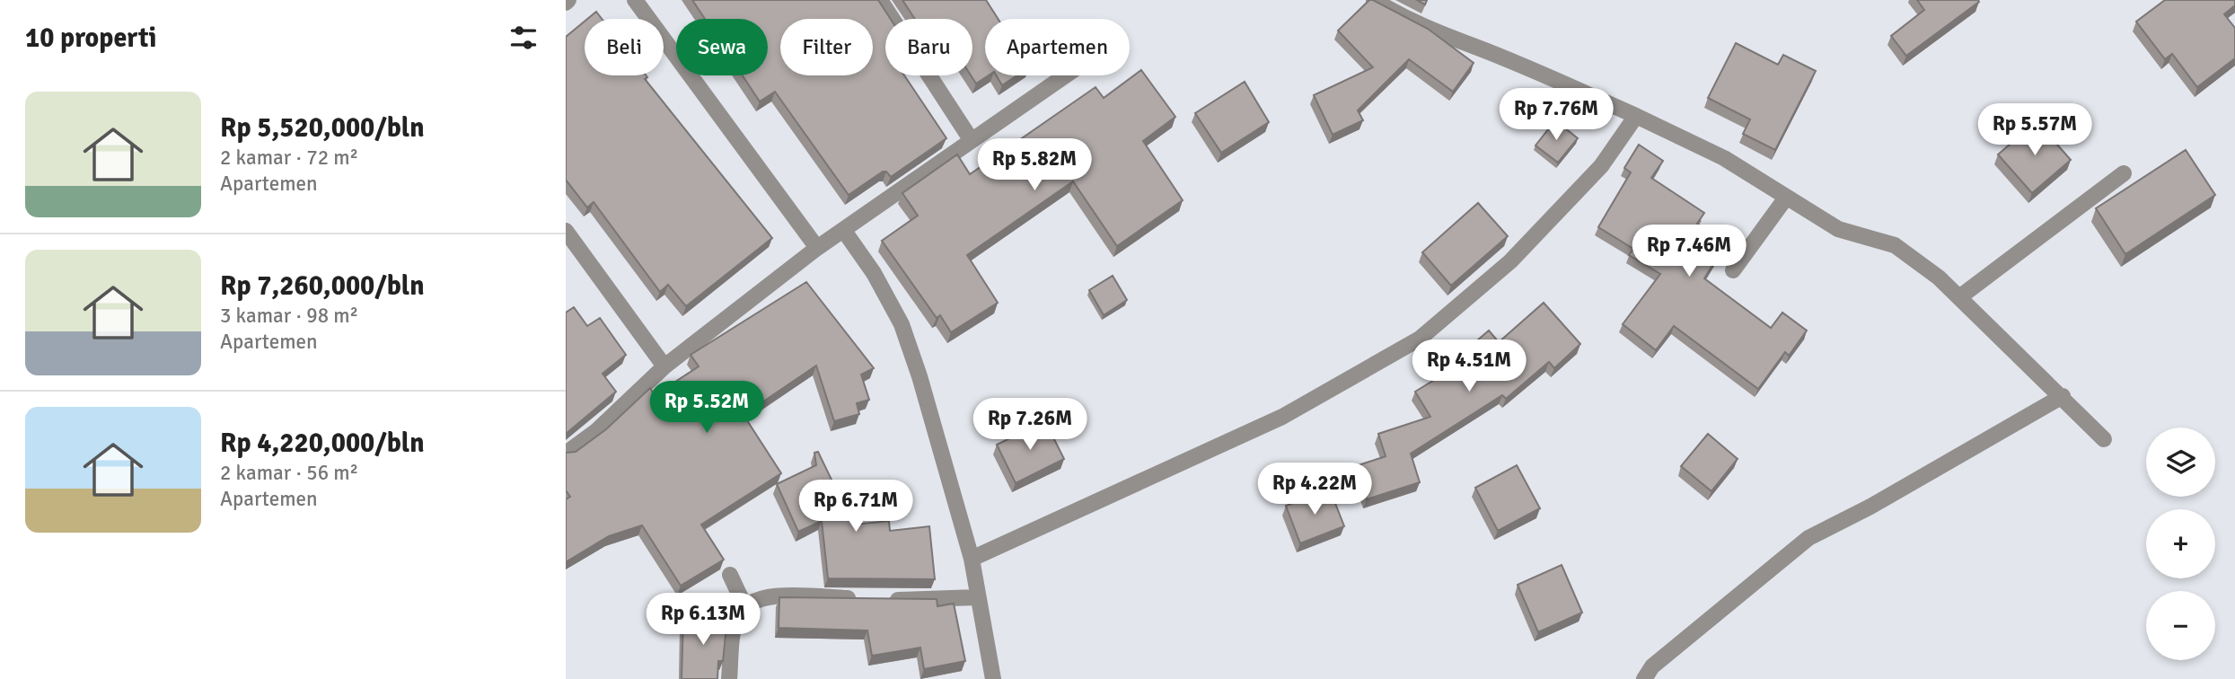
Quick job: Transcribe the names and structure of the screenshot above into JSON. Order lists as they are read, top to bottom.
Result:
{
  "page": {
    "heading": "10 properti",
    "chip": [
      "Beli",
      "Sewa",
      "Filter",
      "Baru",
      "Apartemen"
    ],
    "list": [
      {
        "name": "Rp 5,520,000/bln",
        "note": "2 kamar · 72 m² · Apartemen"
      },
      {
        "name": "Rp 7,260,000/bln",
        "note": "3 kamar · 98 m² · Apartemen"
      },
      {
        "name": "Rp 4,220,000/bln",
        "note": "2 kamar · 56 m² · Apartemen"
      }
    ],
    "price": [
      "Rp 7.76M",
      "Rp 5.57M",
      "Rp 5.82M",
      "Rp 7.46M",
      "Rp 4.51M",
      "Rp 5.52M",
      "Rp 7.26M",
      "Rp 4.22M",
      "Rp 6.71M",
      "Rp 6.13M"
    ],
    "map_buttons": ["+", "−"]
  }
}
